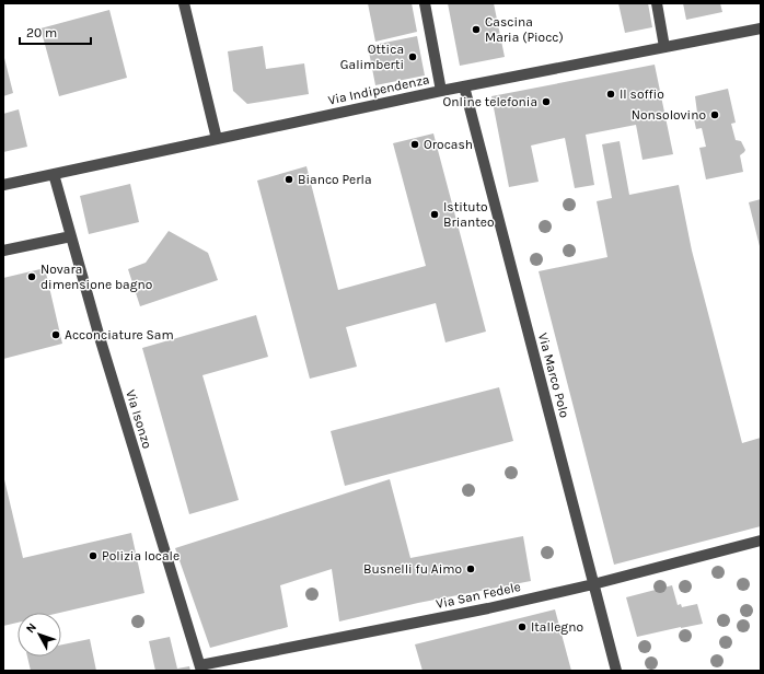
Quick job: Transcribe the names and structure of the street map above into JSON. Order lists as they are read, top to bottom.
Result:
{
  "streets": {
    "street": [
      "Via Indipendenza",
      "Via Marco Polo",
      "Via Isonzo",
      "Via San Fedele"
    ]
  },
  "crossings": [
    ["Via Indipendenza", "Via Marco Polo"],
    ["Via Indipendenza", "Via Isonzo"],
    ["Via Marco Polo", "Via San Fedele"],
    ["Via Isonzo", "Via San Fedele"]
  ],
  "places": [
    "Cascina Maria (Piocc)",
    "Ottica Galimberti",
    "Il soffio",
    "Online telefonia",
    "Nonsolovino",
    "Orocash",
    "Bianco Perla",
    "Istituto Brianteo",
    "Novara dimensione bagno",
    "Acconciature Sam",
    "Polizia locale",
    "Busnelli fu Aimo",
    "Itallegno"
  ],
  "scale_bar": "20 m",
  "north": "top left"
}
